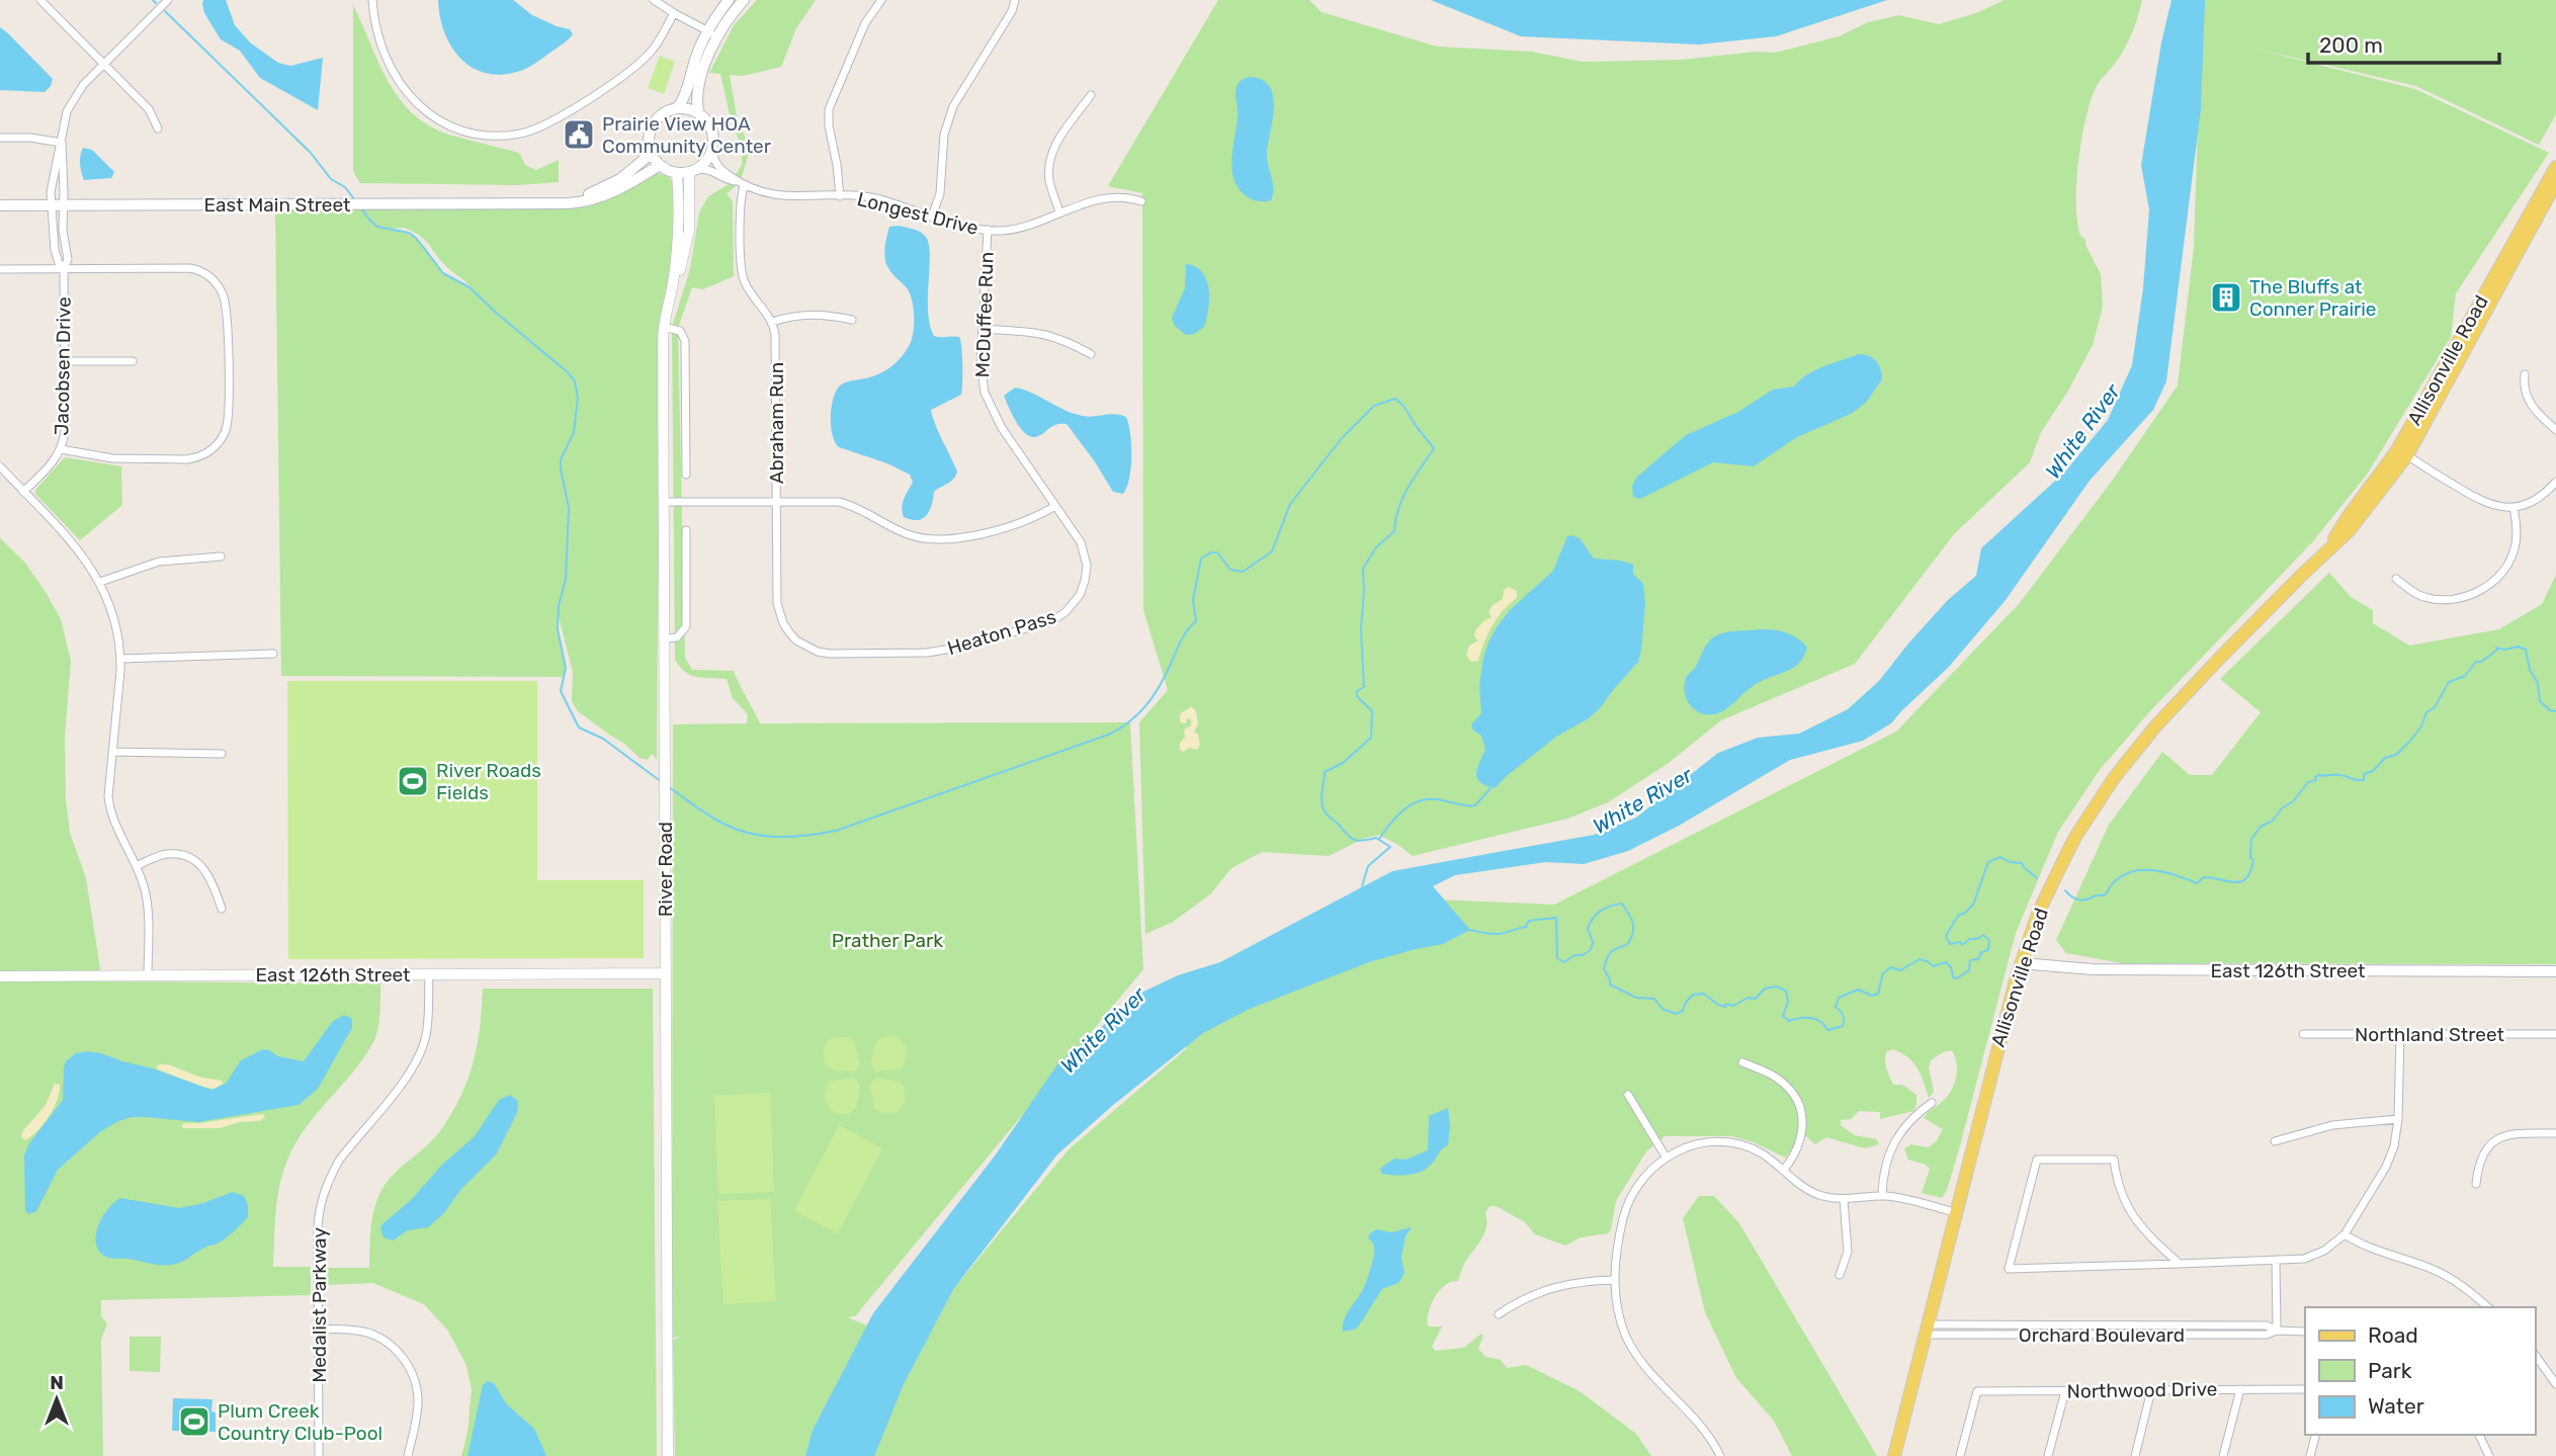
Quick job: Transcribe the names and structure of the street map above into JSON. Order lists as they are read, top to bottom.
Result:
{
  "streets": {
    "main road": ["East Main Street", "Allisonville Road", "East 126th Street"],
    "street": [
      "Longest Drive",
      "McDuffee Run",
      "Jacobsen Drive",
      "Abraham Run",
      "Heaton Pass",
      "River Road",
      "Northland Street",
      "Medalist Parkway",
      "Orchard Boulevard",
      "Northwood Drive"
    ]
  },
  "crossings": [
    ["East Main Street", "Longest Drive"],
    ["East Main Street", "Jacobsen Drive"],
    ["East Main Street", "River Road"],
    ["Longest Drive", "McDuffee Run"],
    ["Longest Drive", "River Road"],
    ["McDuffee Run", "Heaton Pass"],
    ["Allisonville Road", "East 126th Street"],
    ["Allisonville Road", "Orchard Boulevard"],
    ["Abraham Run", "Heaton Pass"],
    ["River Road", "East 126th Street"],
    ["East 126th Street", "Medalist Parkway"]
  ],
  "water": ["White River"],
  "parks": ["Prather Park"],
  "places": {
    "public building": ["Prairie View HOA Community Center"],
    "building": ["The Bluffs at Conner Prairie"],
    "sports": ["River Roads Fields", "Plum Creek Country Club-Pool"]
  },
  "legend": ["Road", "Park", "Water"],
  "scale_bar": "200 m",
  "north": "top"
}
